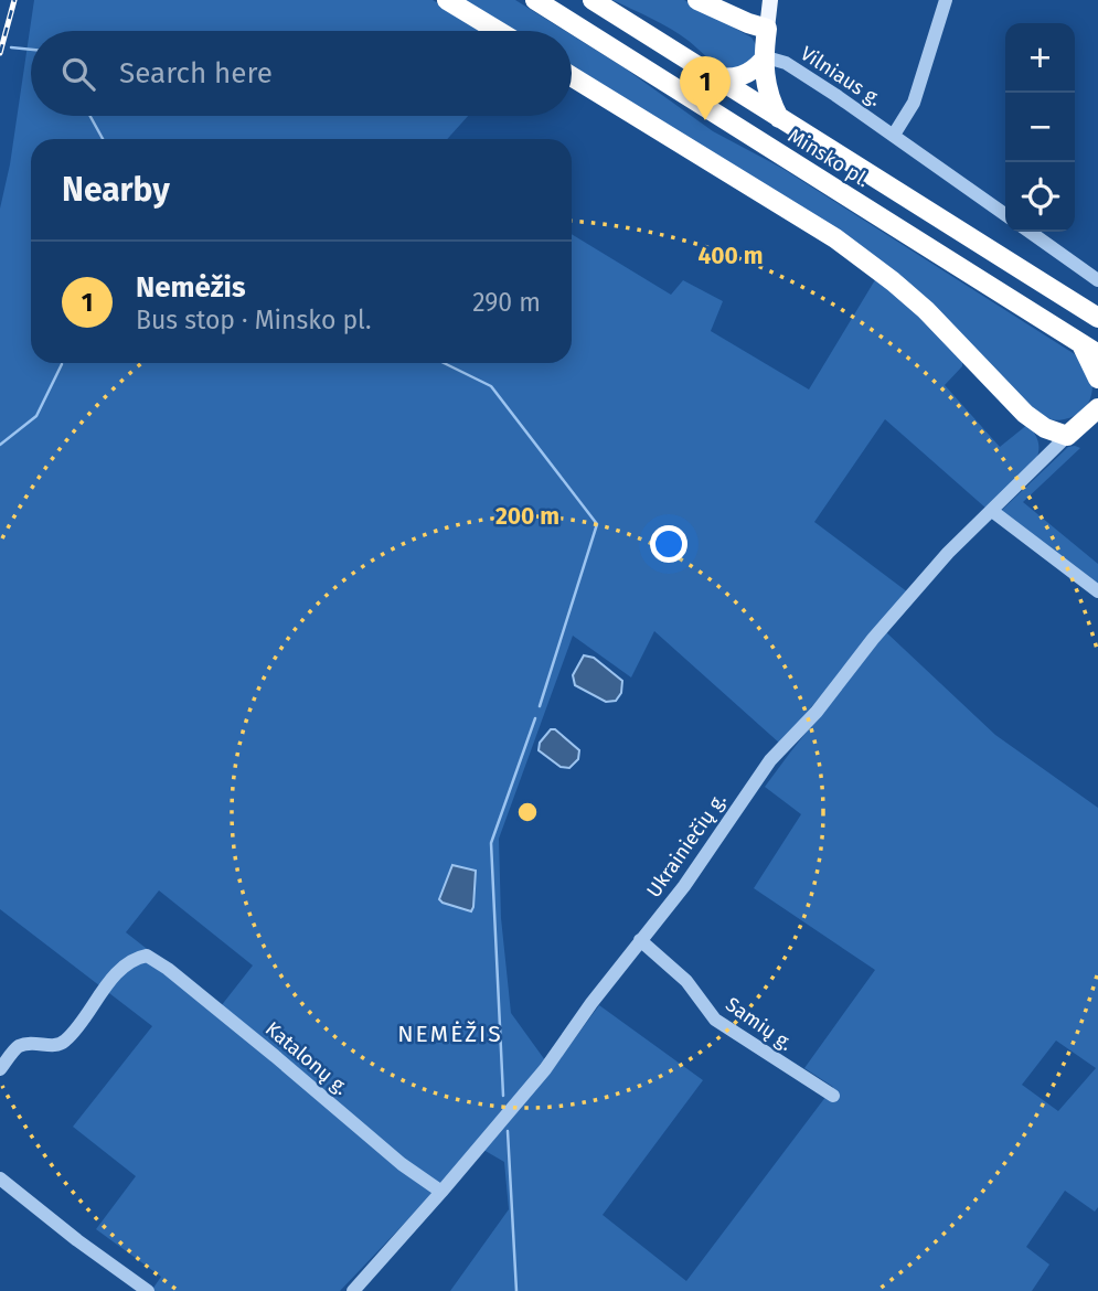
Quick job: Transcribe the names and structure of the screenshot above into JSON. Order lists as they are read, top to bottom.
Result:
{
  "streets": {
    "highway": ["Minsko pl."],
    "street": [
      "Vilniaus g.",
      "Ukrainiečių g.",
      "Samių g.",
      "Katalonų g."
    ]
  },
  "crossings": [
    ["Ukrainiečių g.", "Samių g."],
    ["Ukrainiečių g.", "Katalonų g."]
  ],
  "districts": ["NEMĖŽIS"],
  "page": {
    "map_buttons": ["+", "−"],
    "search": "Search here",
    "pins": "1",
    "heading": "Nearby",
    "list": [
      {
        "mark": "1",
        "name": "Nemėžis",
        "note": "Bus stop · Minsko pl.",
        "value": "290 m"
      }
    ]
  },
  "rings": ["400 m", "200 m"]
}
